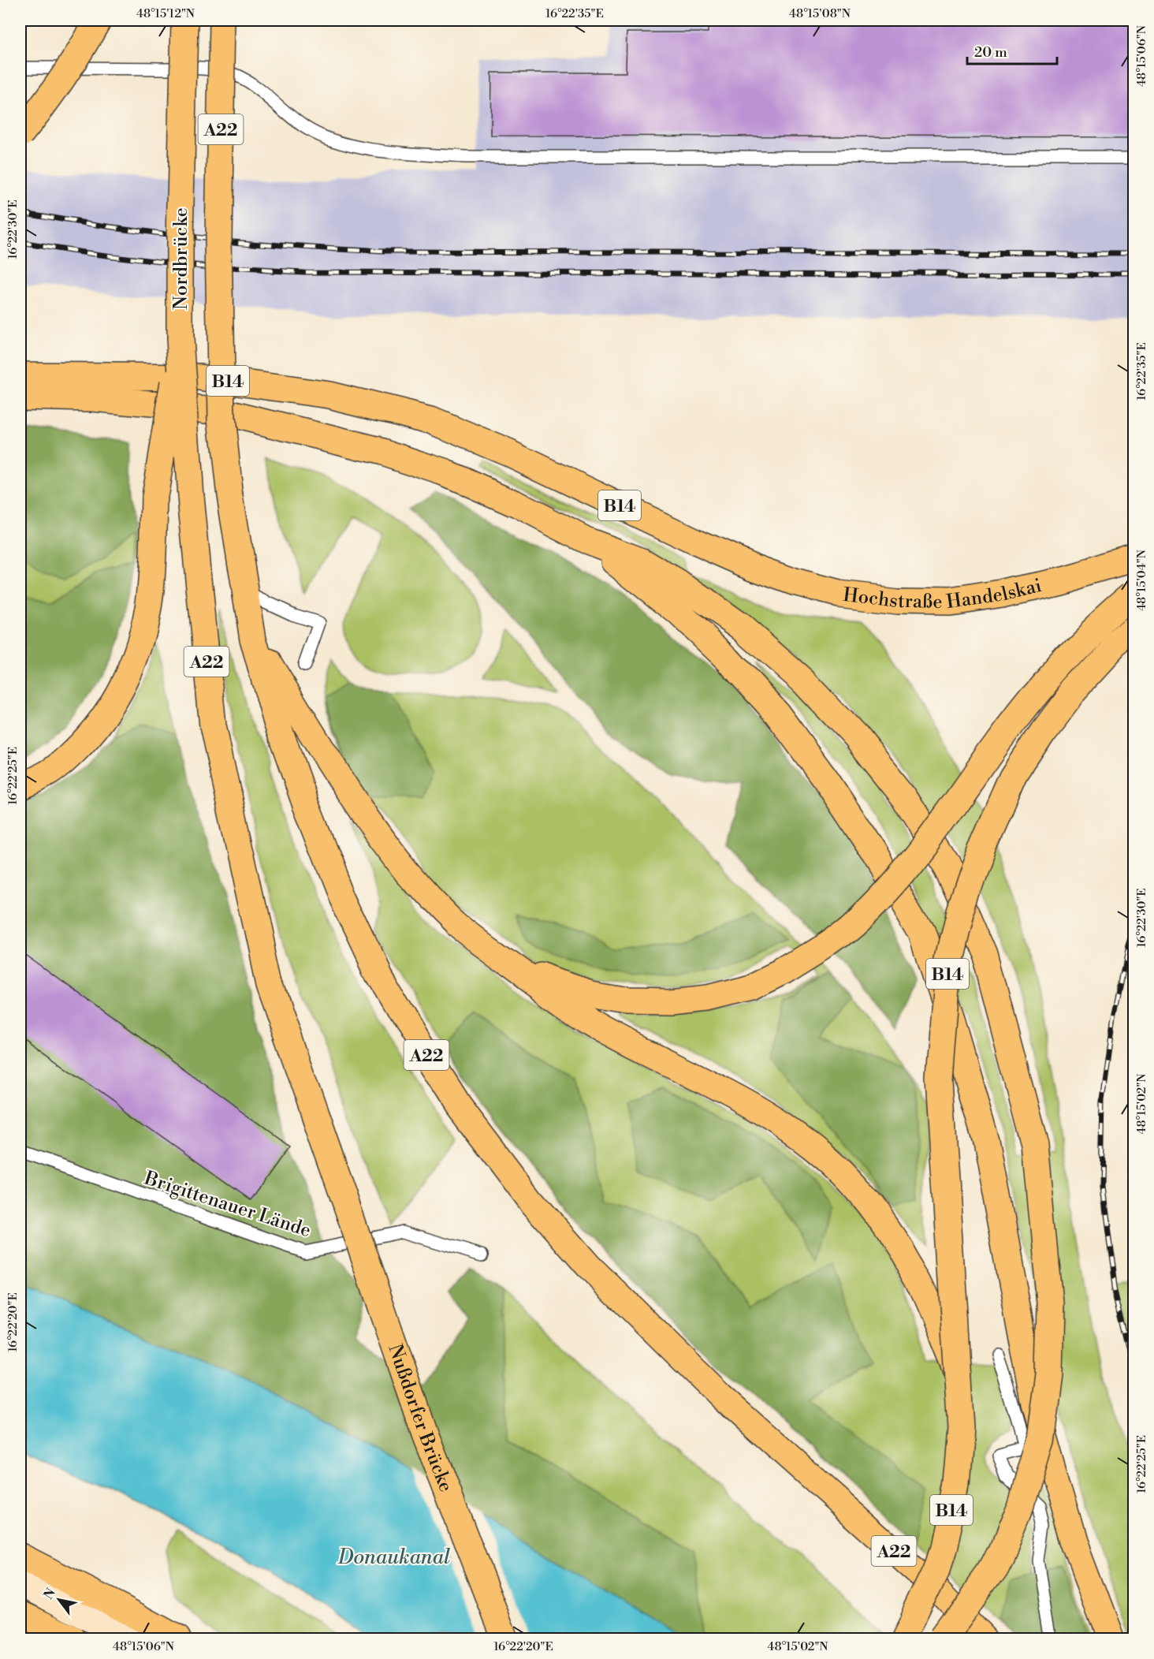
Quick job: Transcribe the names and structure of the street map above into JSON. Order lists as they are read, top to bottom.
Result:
{
  "streets": {
    "highway": [
      "A22",
      "Nordbrücke",
      "B14",
      "Hochstraße Handelskai",
      "Nußdorfer Brücke"
    ],
    "lane": ["Brigittenauer Lände"]
  },
  "crossings": [
    ["A22", "Nordbrücke"],
    ["Nordbrücke", "Nußdorfer Brücke"]
  ],
  "water": ["Donaukanal"],
  "scale_bar": "20 m",
  "north": "top left",
  "coordinates": [
    "48°15'12\"N",
    "16°22'35\"E",
    "48°15'08\"N",
    "48°15'06\"N",
    "16°22'30\"E",
    "48°15'04\"N",
    "16°22'25\"E",
    "48°15'02\"N",
    "16°22'20\"E"
  ]
}
